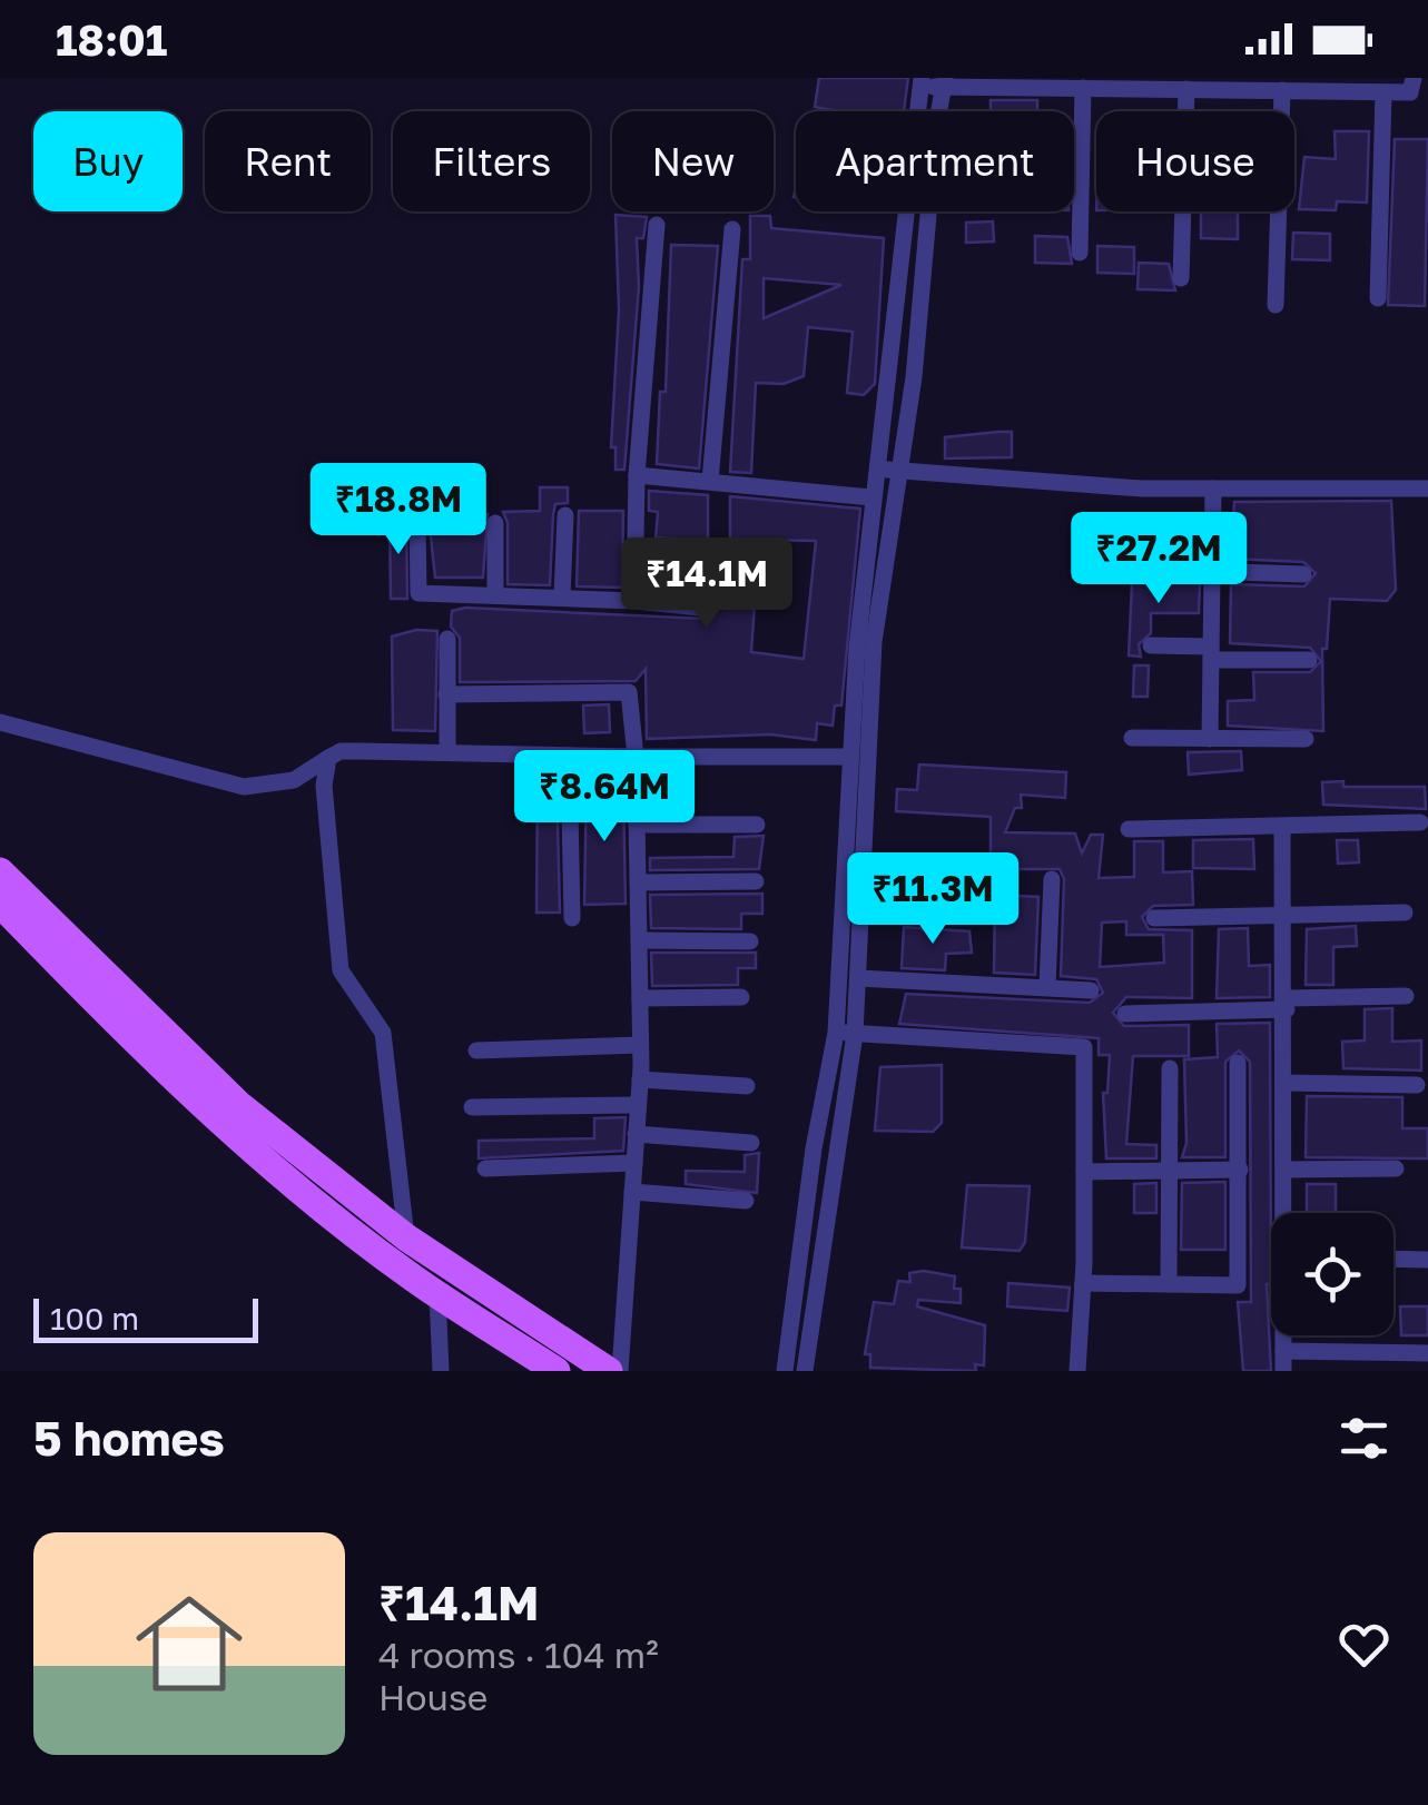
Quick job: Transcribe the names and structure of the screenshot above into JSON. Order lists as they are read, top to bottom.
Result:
{
  "scale_bar": "100 m",
  "page": {
    "status": "18:01",
    "chip": [
      "Buy",
      "Rent",
      "Filters",
      "New",
      "Apartment",
      "House"
    ],
    "price": [
      "₹18.8M",
      "₹27.2M",
      "₹14.1M",
      "₹8.64M",
      "₹11.3M"
    ],
    "scale": "100 m",
    "heading": "5 homes",
    "list": [
      {
        "name": "₹14.1M",
        "note": "4 rooms · 104 m² · House"
      }
    ]
  }
}
